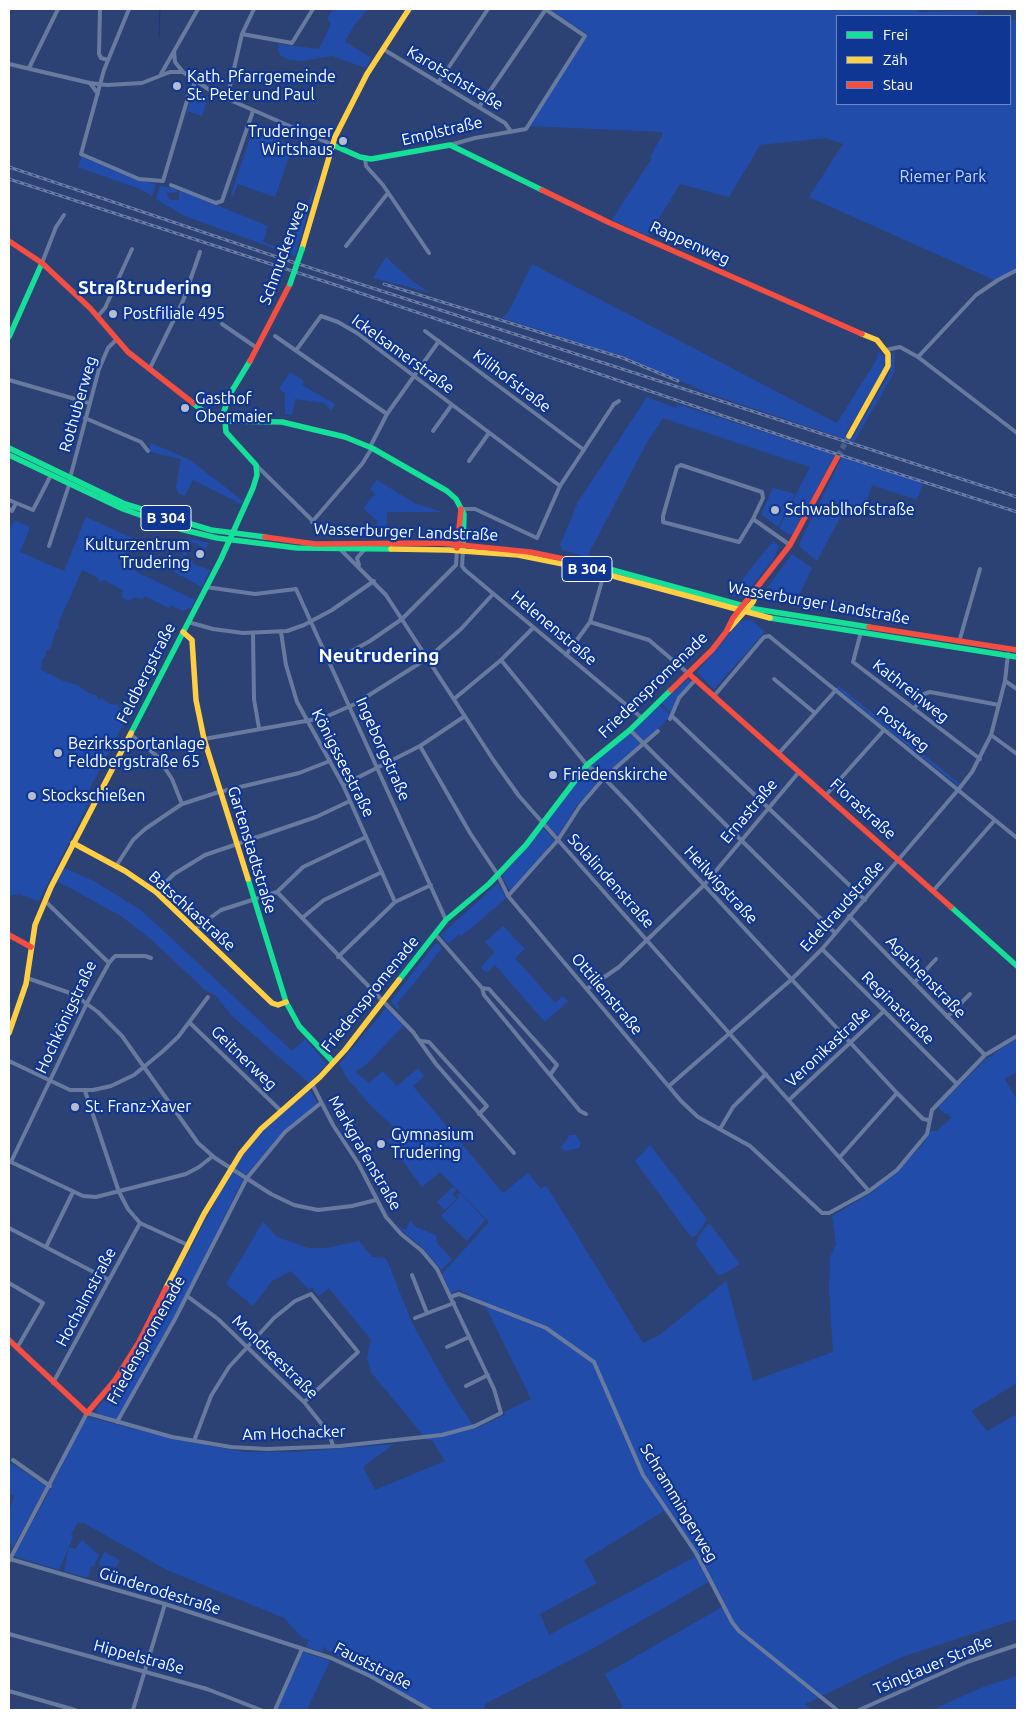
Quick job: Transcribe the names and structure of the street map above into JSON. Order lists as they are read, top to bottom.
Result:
{
  "streets": {
    "street": [
      "Karotschstraße",
      "Emplstraße",
      "Rappenweg",
      "Schmuckerweg",
      "Ickelsamerstraße",
      "Kilihofstraße",
      "Rothuberweg",
      "B 304",
      "Wasserburger Landstraße",
      "Helenenstraße",
      "Feldbergstraße",
      "Friedenspromenade",
      "Kathreinweg",
      "Postweg",
      "Ingeborgstraße",
      "Königsseestraße",
      "Florastraße",
      "Ernastraße",
      "Gartenstadtstraße",
      "Solalindenstraße",
      "Heilwigstraße",
      "Edeltraudstraße",
      "Batschkastraße",
      "Agathenstraße",
      "Ottilienstraße",
      "Reginastraße",
      "Hochkönigstraße",
      "Veronikastraße",
      "Geitnerweg",
      "Markgrafenstraße",
      "Hochalmstraße",
      "Mondseestraße",
      "Am Hochacker",
      "Schrammingerweg",
      "Günderodestraße",
      "Hippelstraße",
      "Tsingtauer Straße",
      "Fauststraße"
    ]
  },
  "crossings": [
    ["Karotschstraße", "Emplstraße"],
    ["Karotschstraße", "Schmuckerweg"],
    ["Emplstraße", "Rappenweg"],
    ["Rothuberweg", "Wasserburger Landstraße"],
    ["Wasserburger Landstraße", "Helenenstraße"],
    ["Wasserburger Landstraße", "Feldbergstraße"],
    ["Wasserburger Landstraße", "Friedenspromenade"],
    ["Wasserburger Landstraße", "Kathreinweg"],
    ["Wasserburger Landstraße", "Solalindenstraße"],
    ["Wasserburger Landstraße", "Edeltraudstraße"],
    ["Helenenstraße", "Friedenspromenade"],
    ["Feldbergstraße", "Ingeborgstraße"],
    ["Feldbergstraße", "Gartenstadtstraße"],
    ["Feldbergstraße", "Batschkastraße"],
    ["Feldbergstraße", "Hochkönigstraße"],
    ["Friedenspromenade", "Ingeborgstraße"],
    ["Friedenspromenade", "Florastraße"],
    ["Friedenspromenade", "Ernastraße"],
    ["Friedenspromenade", "Gartenstadtstraße"],
    ["Friedenspromenade", "Solalindenstraße"],
    ["Friedenspromenade", "Heilwigstraße"],
    ["Friedenspromenade", "Ottilienstraße"],
    ["Friedenspromenade", "Geitnerweg"],
    ["Friedenspromenade", "Markgrafenstraße"],
    ["Friedenspromenade", "Mondseestraße"],
    ["Friedenspromenade", "Am Hochacker"],
    ["Kathreinweg", "Edeltraudstraße"],
    ["Postweg", "Florastraße"],
    ["Postweg", "Edeltraudstraße"],
    ["Florastraße", "Ernastraße"],
    ["Florastraße", "Edeltraudstraße"],
    ["Ernastraße", "Solalindenstraße"],
    ["Ernastraße", "Heilwigstraße"],
    ["Ernastraße", "Ottilienstraße"],
    ["Gartenstadtstraße", "Batschkastraße"],
    ["Solalindenstraße", "Edeltraudstraße"],
    ["Solalindenstraße", "Ottilienstraße"],
    ["Solalindenstraße", "Veronikastraße"],
    ["Heilwigstraße", "Edeltraudstraße"],
    ["Heilwigstraße", "Veronikastraße"],
    ["Edeltraudstraße", "Agathenstraße"],
    ["Edeltraudstraße", "Ottilienstraße"],
    ["Edeltraudstraße", "Reginastraße"],
    ["Reginastraße", "Veronikastraße"],
    ["Markgrafenstraße", "Am Hochacker"],
    ["Markgrafenstraße", "Schrammingerweg"],
    ["Mondseestraße", "Am Hochacker"],
    ["Günderodestraße", "Fauststraße"]
  ],
  "districts": ["Straßtrudering", "Neutrudering"],
  "parks": ["Riemer Park"],
  "places": [
    "Kath. Pfarrgemeinde St. Peter und Paul",
    "Truderinger Wirtshaus",
    "Postfiliale 495",
    "Gasthof Obermaier",
    "Schwablhofstraße",
    "Kulturzentrum Trudering",
    "Bezirkssportanlage Feldbergstraße 65",
    "Friedenskirche",
    "Stockschießen",
    "St. Franz-Xaver",
    "Gymnasium Trudering"
  ],
  "legend": ["Frei", "Zäh", "Stau"]
}
